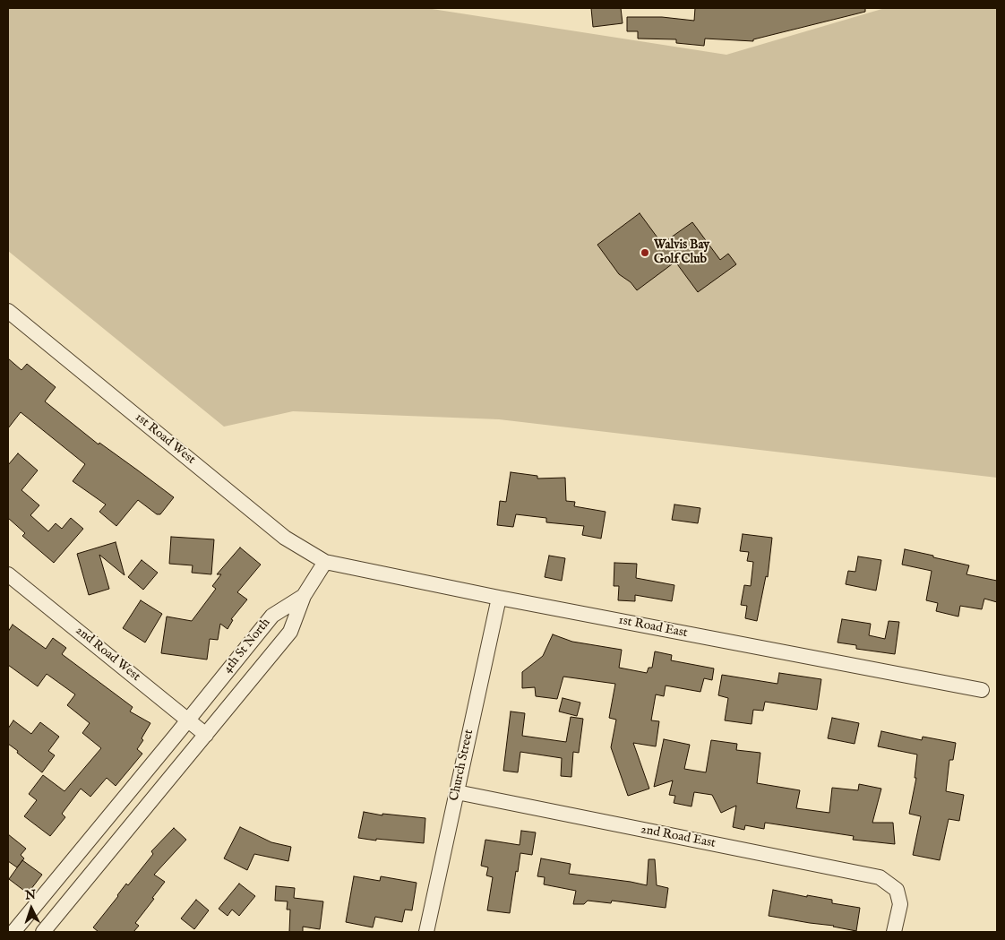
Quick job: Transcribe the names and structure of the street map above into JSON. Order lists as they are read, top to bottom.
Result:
{
  "streets": {
    "street": [
      "1st Road West",
      "1st Road East",
      "4th St North",
      "2nd Road West",
      "Church Street",
      "2nd Road East"
    ]
  },
  "crossings": [
    ["1st Road West", "1st Road East"],
    ["1st Road East", "Church Street"],
    ["4th St North", "2nd Road West"],
    ["Church Street", "2nd Road East"]
  ],
  "places": ["Walvis Bay Golf Club"],
  "north": "top"
}
